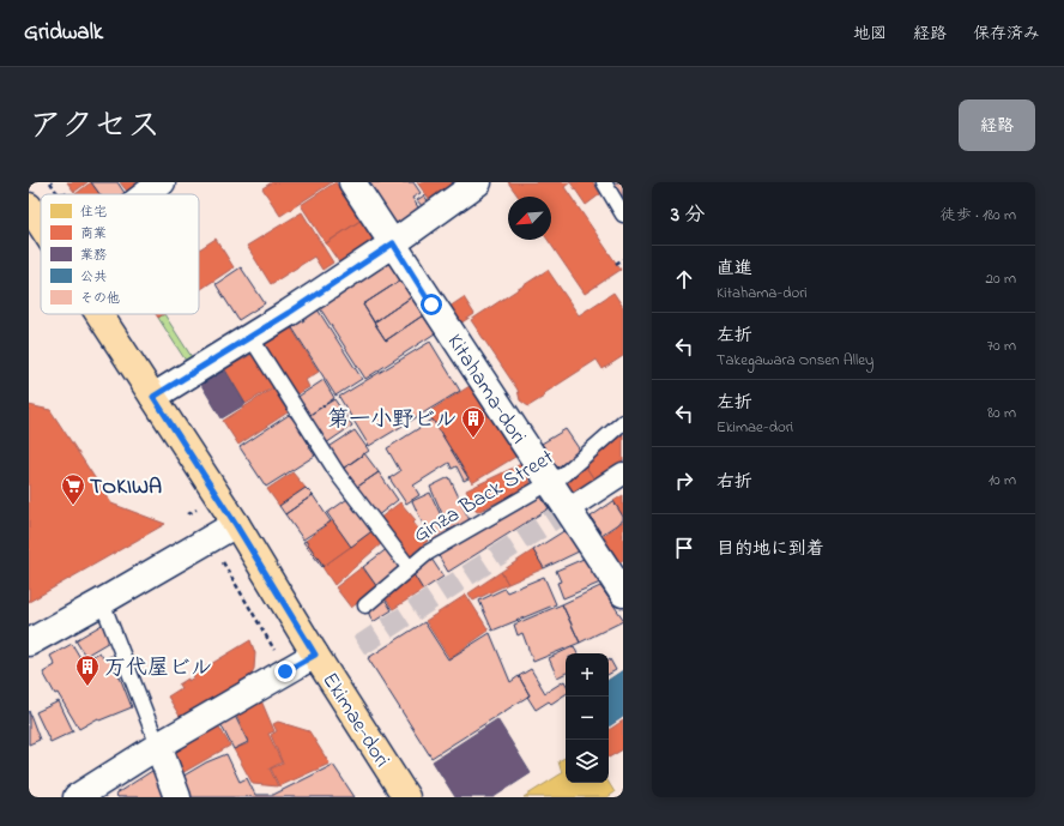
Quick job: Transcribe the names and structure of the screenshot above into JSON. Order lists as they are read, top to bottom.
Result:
{
  "streets": {
    "main road": ["Ekimae-dori"],
    "street": ["Kitahama-dori"],
    "lane": ["Ginza Back Street"]
  },
  "crossings": [
    ["Kitahama-dori", "Ginza Back Street"]
  ],
  "places": {
    "building": ["第一小野ビル", "万代屋ビル"],
    "supermarket": ["TOKIWA"]
  },
  "legend": [
    "住宅",
    "商業",
    "業務",
    "公共",
    "その他"
  ],
  "north": "bottom left",
  "page": {
    "header": "Gridwalk",
    "nav": ["地図", "経路", "保存済み"],
    "title": "アクセス",
    "buttons": "経路",
    "heading": ["3 分", "徒歩 · 180 m"],
    "list": [
      ["直進", "Kitahama-dori", "20 m"],
      ["左折", "Takegawara Onsen Alley", "70 m"],
      ["左折", "Ekimae-dori", "80 m"],
      ["右折", "10 m"],
      "目的地に到着"
    ],
    "map_buttons": ["+", "−"]
  }
}
